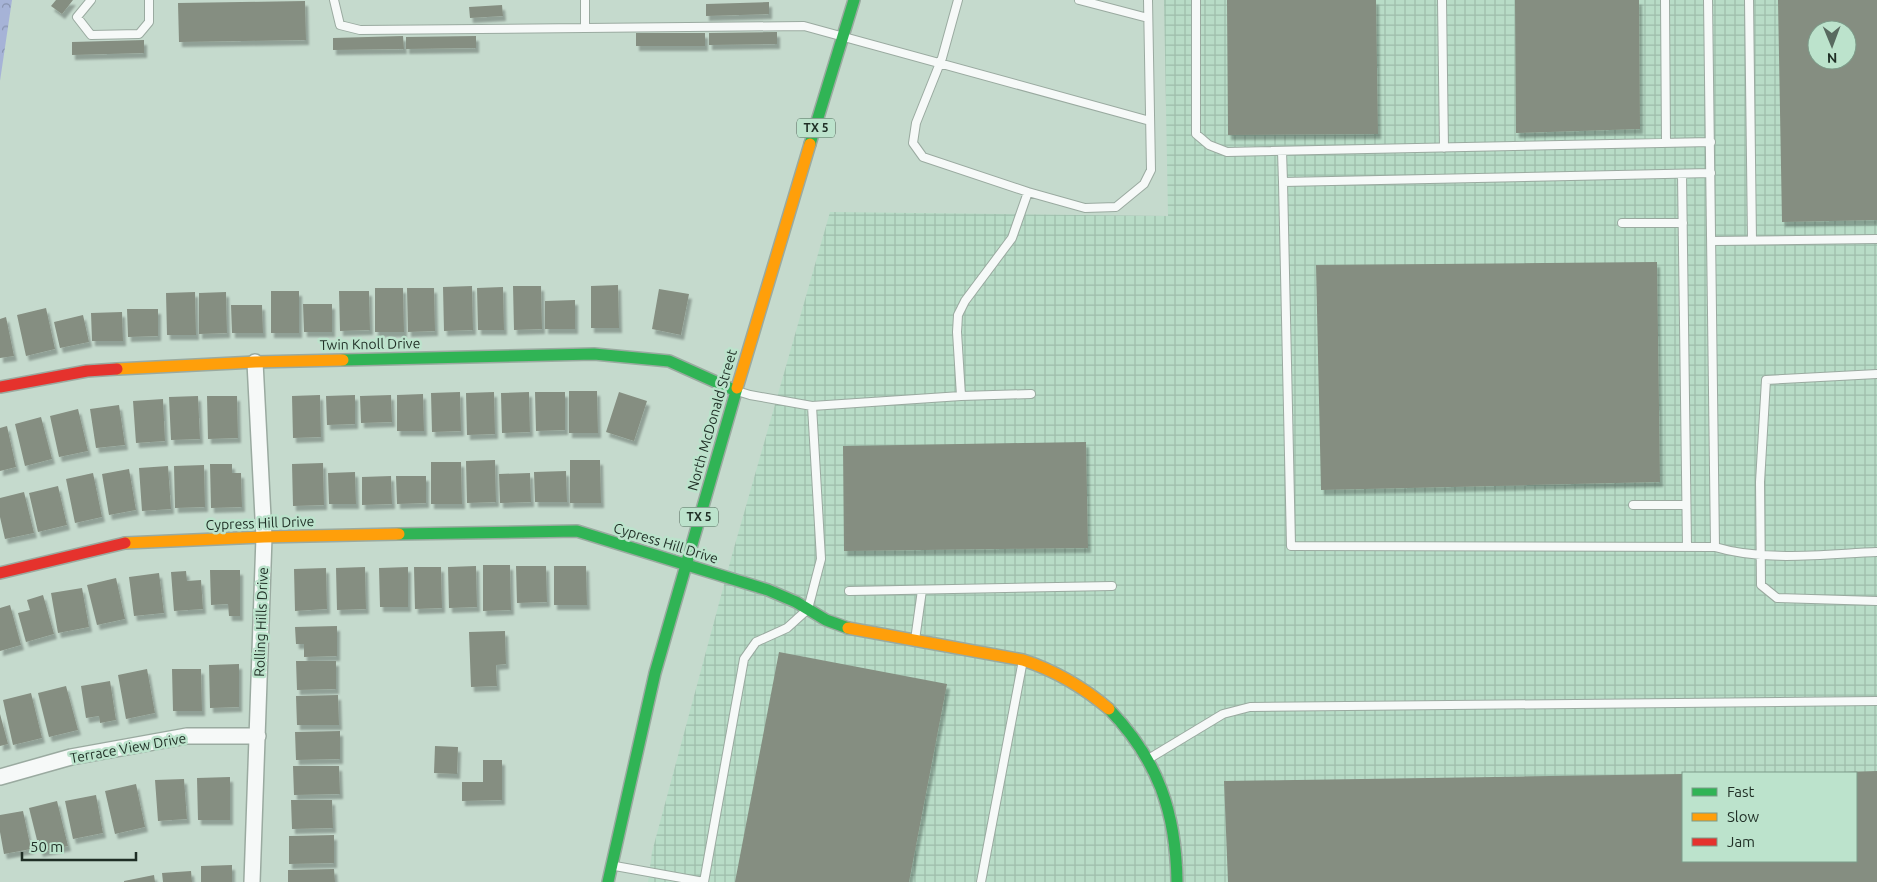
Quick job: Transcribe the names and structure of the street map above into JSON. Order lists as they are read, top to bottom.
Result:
{
  "streets": {
    "street": [
      "TX 5",
      "Twin Knoll Drive",
      "North McDonald Street",
      "Cypress Hill Drive",
      "Rolling Hills Drive",
      "Terrace View Drive"
    ]
  },
  "crossings": [
    ["Twin Knoll Drive", "North McDonald Street"],
    ["Twin Knoll Drive", "Rolling Hills Drive"],
    ["North McDonald Street", "Cypress Hill Drive"],
    ["Cypress Hill Drive", "Rolling Hills Drive"],
    ["Rolling Hills Drive", "Terrace View Drive"]
  ],
  "legend": ["Fast", "Slow", "Jam"],
  "scale_bar": "50 m",
  "north": "bottom"
}
